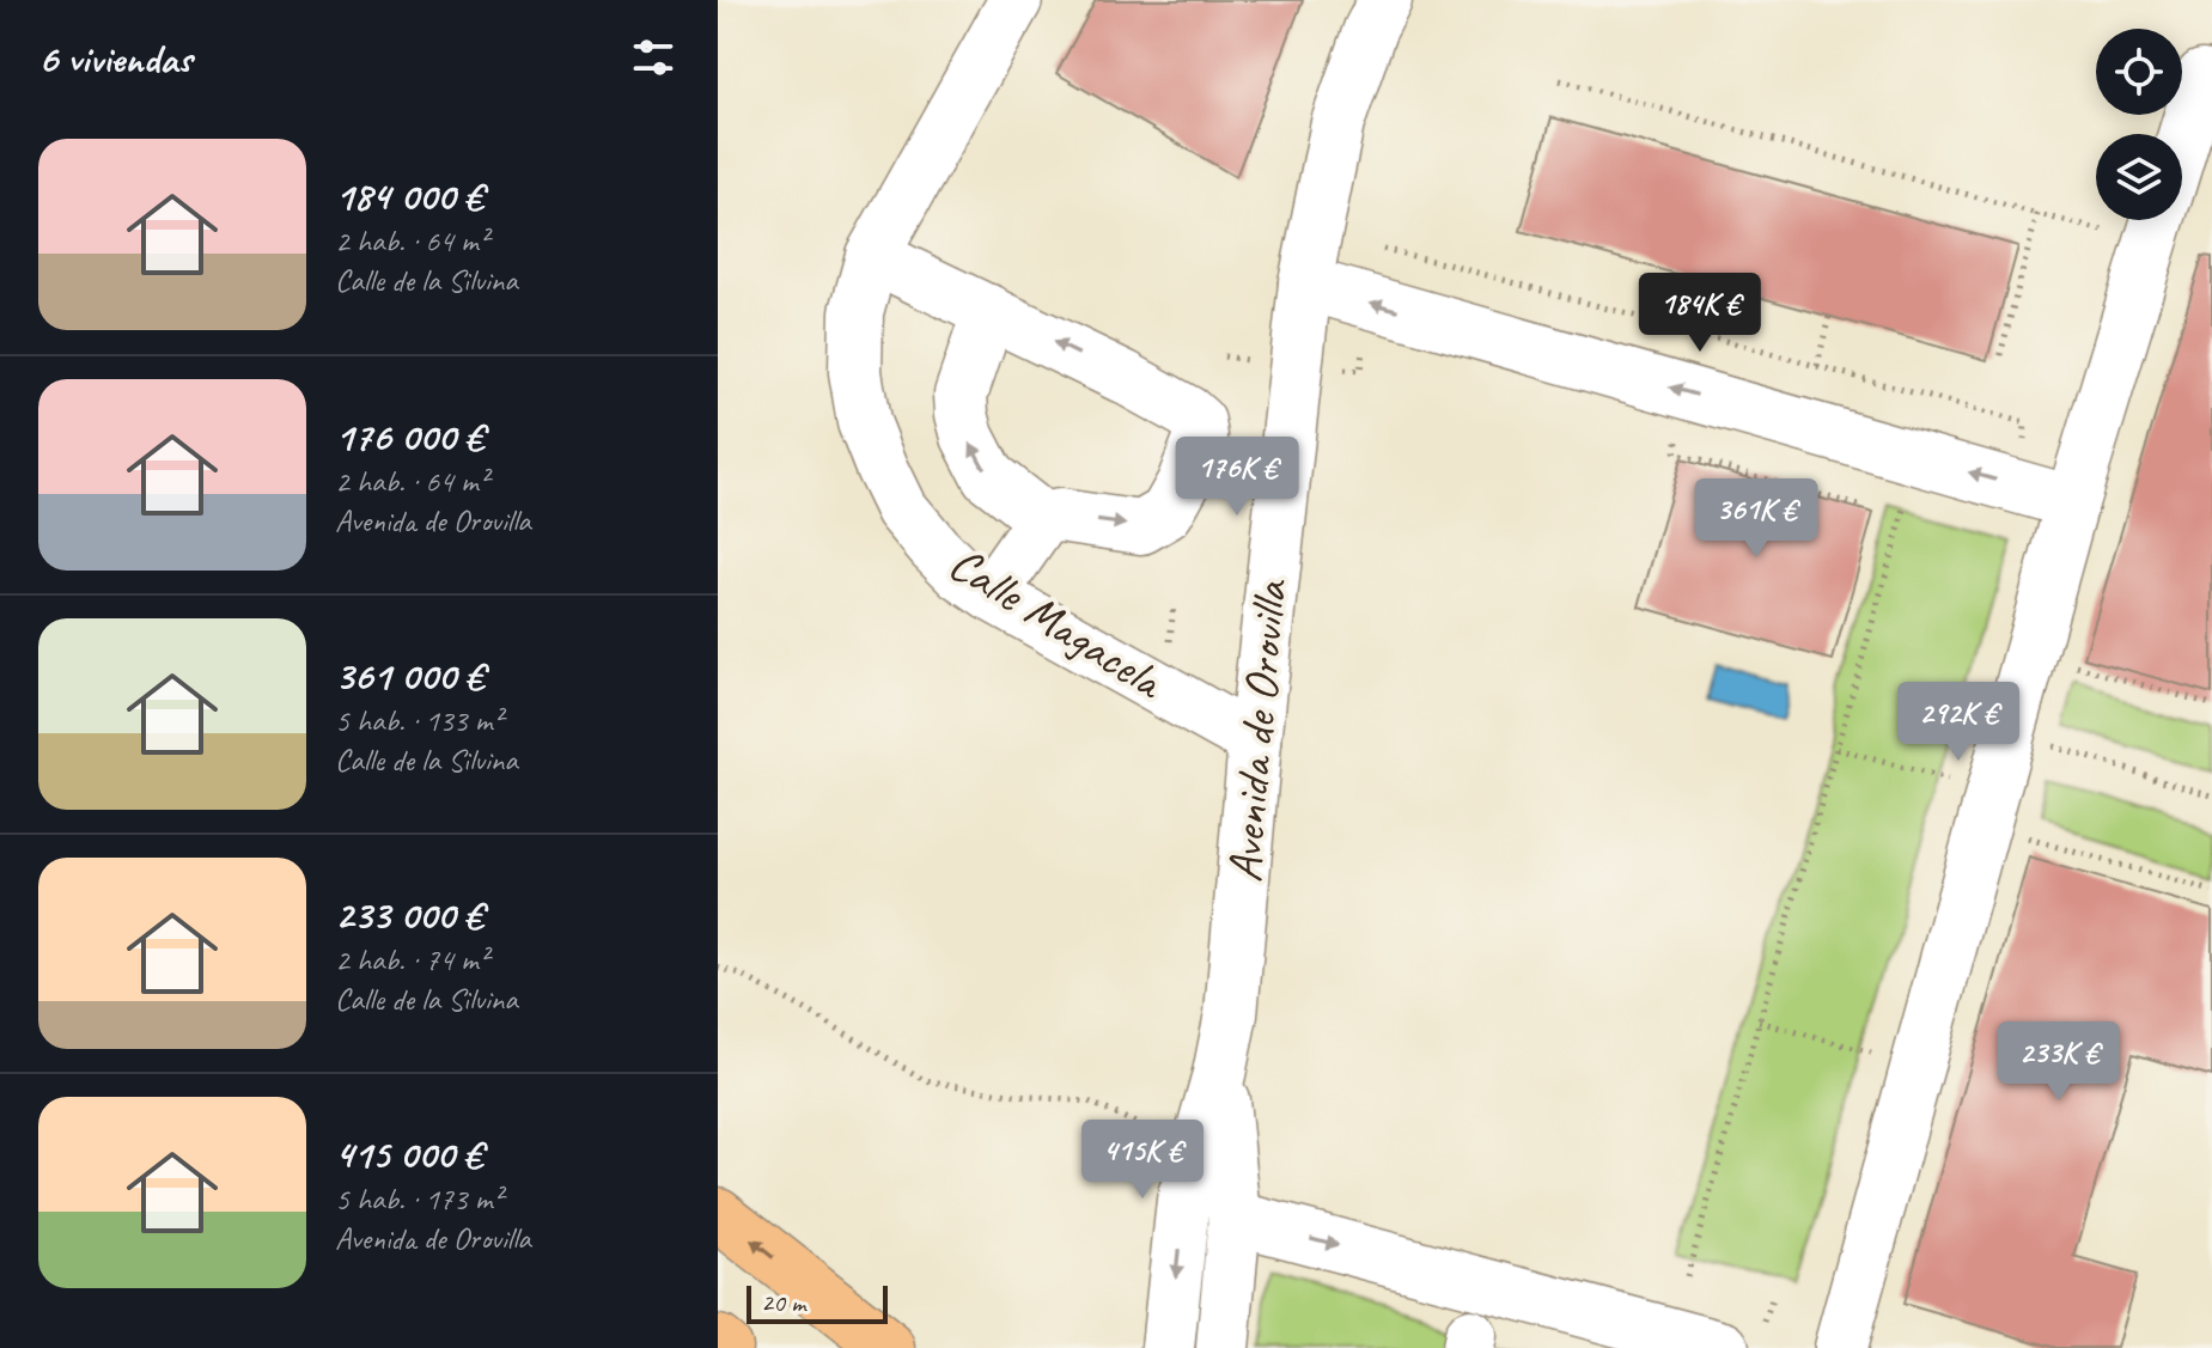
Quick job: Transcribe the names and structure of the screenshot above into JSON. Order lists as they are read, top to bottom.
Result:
{
  "streets": {
    "street": ["Calle Magacela", "Avenida de Orovilla"]
  },
  "crossings": [
    ["Calle Magacela", "Avenida de Orovilla"]
  ],
  "scale_bar": "20 m",
  "page": {
    "heading": "6 viviendas",
    "list": [
      {
        "name": "184 000 €",
        "note": "2 hab. · 64 m² · Calle de la Silvina"
      },
      {
        "name": "176 000 €",
        "note": "2 hab. · 64 m² · Avenida de Orovilla"
      },
      {
        "name": "361 000 €",
        "note": "5 hab. · 133 m² · Calle de la Silvina"
      },
      {
        "name": "233 000 €",
        "note": "2 hab. · 74 m² · Calle de la Silvina"
      },
      {
        "name": "415 000 €",
        "note": "5 hab. · 173 m² · Avenida de Orovilla"
      }
    ],
    "price": [
      "184K €",
      "176K €",
      "361K €",
      "292K €",
      "233K €",
      "415K €"
    ],
    "scale": "20 m"
  }
}
